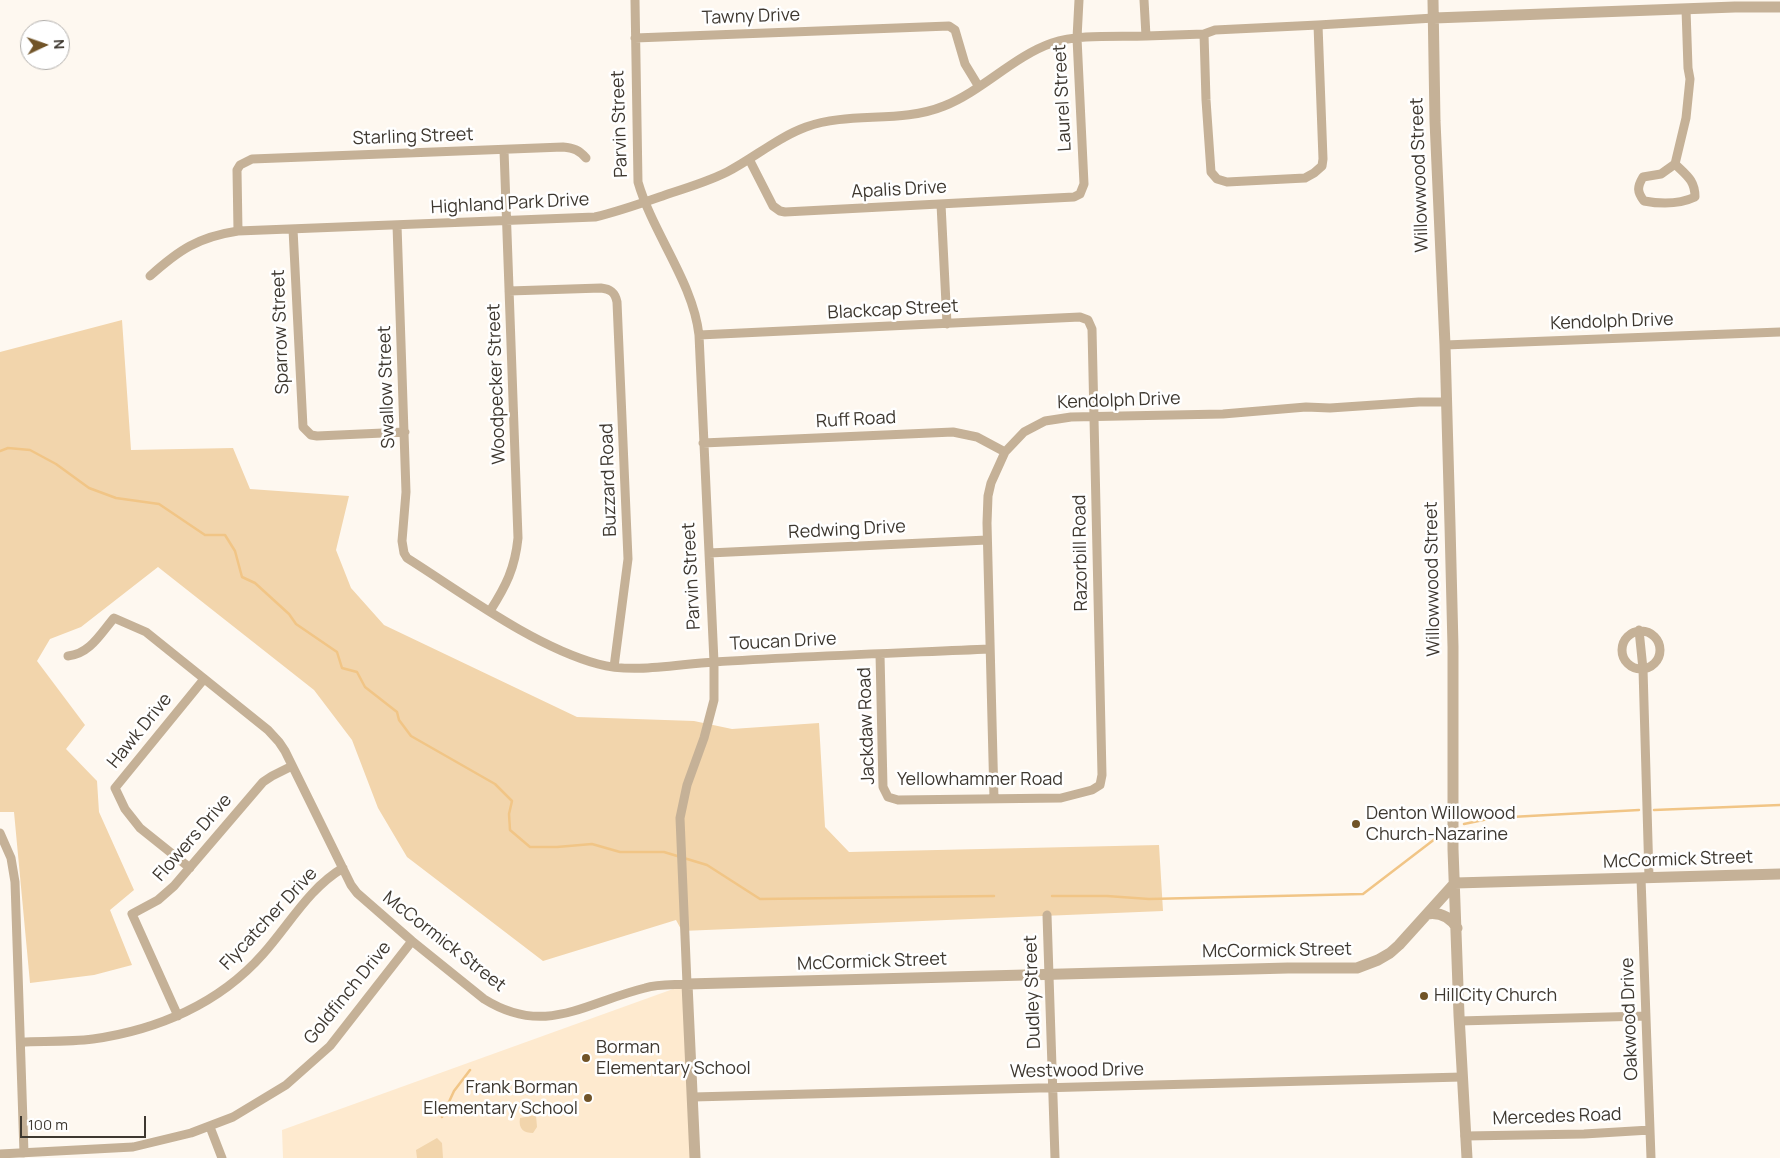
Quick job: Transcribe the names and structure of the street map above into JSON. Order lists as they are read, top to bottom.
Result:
{
  "streets": {
    "street": [
      "Tawny Drive",
      "Laurel Street",
      "Parvin Street",
      "Starling Street",
      "Willowwood Street",
      "Apalis Drive",
      "Highland Park Drive",
      "Blackcap Street",
      "Kendolph Drive",
      "Sparrow Street",
      "Woodpecker Street",
      "Swallow Street",
      "Ruff Road",
      "Buzzard Road",
      "Redwing Drive",
      "Razorbill Road",
      "Toucan Drive",
      "Jackdaw Road",
      "Hawk Drive",
      "Yellowhammer Road",
      "Flowers Drive",
      "McCormick Street",
      "Flycatcher Drive",
      "Dudley Street",
      "Goldfinch Drive",
      "Oakwood Drive",
      "Westwood Drive",
      "Mercedes Road"
    ]
  },
  "crossings": [
    ["Tawny Drive", "Parvin Street"],
    ["Tawny Drive", "Highland Park Drive"],
    ["Laurel Street", "Apalis Drive"],
    ["Laurel Street", "Highland Park Drive"],
    ["Parvin Street", "Highland Park Drive"],
    ["Parvin Street", "Blackcap Street"],
    ["Parvin Street", "Ruff Road"],
    ["Parvin Street", "Redwing Drive"],
    ["Parvin Street", "Toucan Drive"],
    ["Parvin Street", "McCormick Street"],
    ["Parvin Street", "Westwood Drive"],
    ["Starling Street", "Highland Park Drive"],
    ["Starling Street", "Woodpecker Street"],
    ["Willowwood Street", "Highland Park Drive"],
    ["Willowwood Street", "Kendolph Drive"],
    ["Willowwood Street", "McCormick Street"],
    ["Willowwood Street", "Westwood Drive"],
    ["Willowwood Street", "Mercedes Road"],
    ["Apalis Drive", "Highland Park Drive"],
    ["Highland Park Drive", "Sparrow Street"],
    ["Highland Park Drive", "Woodpecker Street"],
    ["Highland Park Drive", "Swallow Street"],
    ["Blackcap Street", "Razorbill Road"],
    ["Kendolph Drive", "Ruff Road"],
    ["Kendolph Drive", "Redwing Drive"],
    ["Kendolph Drive", "Razorbill Road"],
    ["Kendolph Drive", "Toucan Drive"],
    ["Kendolph Drive", "Yellowhammer Road"],
    ["Sparrow Street", "Swallow Street"],
    ["Woodpecker Street", "Buzzard Road"],
    ["Woodpecker Street", "Toucan Drive"],
    ["Swallow Street", "Toucan Drive"],
    ["Buzzard Road", "Toucan Drive"],
    ["Razorbill Road", "Yellowhammer Road"],
    ["Toucan Drive", "Jackdaw Road"],
    ["Jackdaw Road", "Yellowhammer Road"],
    ["Hawk Drive", "Flowers Drive"],
    ["Hawk Drive", "McCormick Street"],
    ["Flowers Drive", "McCormick Street"],
    ["Flowers Drive", "Flycatcher Drive"],
    ["McCormick Street", "Flycatcher Drive"],
    ["McCormick Street", "Dudley Street"],
    ["McCormick Street", "Goldfinch Drive"],
    ["McCormick Street", "Oakwood Drive"],
    ["Dudley Street", "Westwood Drive"],
    ["Oakwood Drive", "Mercedes Road"]
  ],
  "places": [
    "Denton Willowood Church-Nazarine",
    "HillCity Church",
    "Borman Elementary School",
    "Frank Borman Elementary School"
  ],
  "scale_bar": "100 m",
  "north": "right"
}
